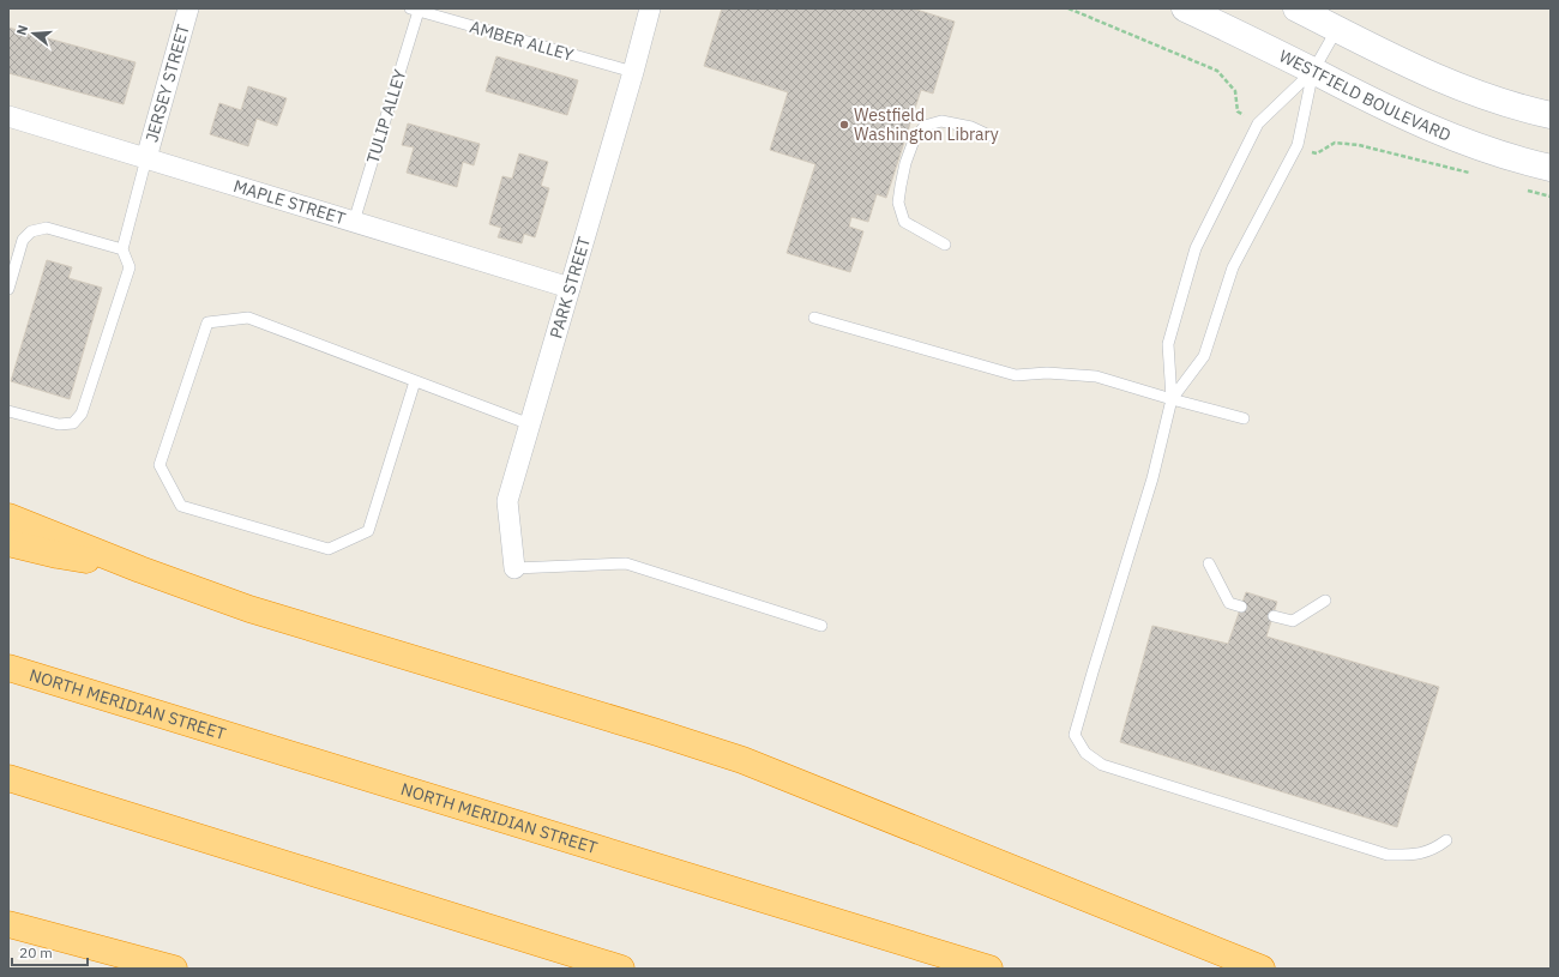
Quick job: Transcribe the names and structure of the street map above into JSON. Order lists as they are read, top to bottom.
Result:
{
  "streets": {
    "highway": ["NORTH MERIDIAN STREET"],
    "street": [
      "JERSEY STREET",
      "WESTFIELD BOULEVARD",
      "MAPLE STREET",
      "PARK STREET"
    ],
    "lane": ["AMBER ALLEY", "TULIP ALLEY"]
  },
  "crossings": [
    ["AMBER ALLEY", "TULIP ALLEY"],
    ["AMBER ALLEY", "PARK STREET"],
    ["JERSEY STREET", "MAPLE STREET"],
    ["TULIP ALLEY", "MAPLE STREET"],
    ["MAPLE STREET", "PARK STREET"]
  ],
  "places": ["Westfield Washington Library"],
  "scale_bar": "20 m",
  "north": "left"
}
